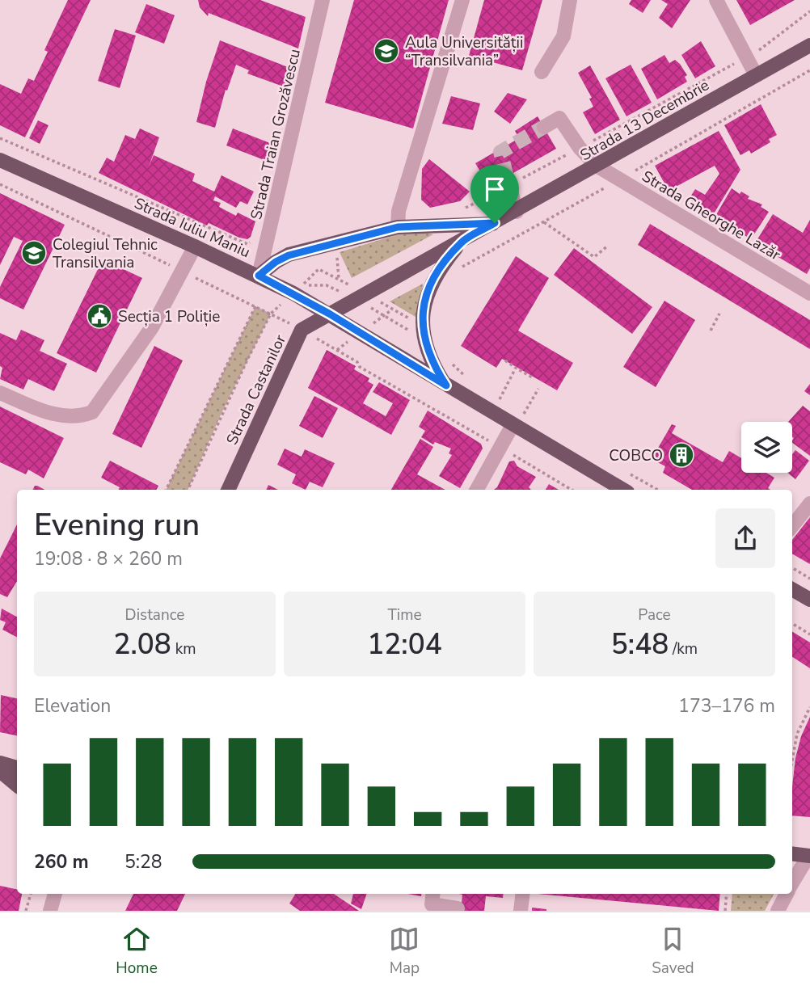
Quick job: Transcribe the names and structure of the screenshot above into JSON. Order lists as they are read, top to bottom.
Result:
{
  "streets": {
    "main road": ["Strada 13 Decembrie", "Strada Iuliu Maniu", "Strada Castanilor"],
    "street": ["Strada Traian Grozăvescu", "Strada Gheorghe Lazăr"]
  },
  "crossings": [
    ["Strada 13 Decembrie", "Strada Traian Grozăvescu"],
    ["Strada 13 Decembrie", "Strada Gheorghe Lazăr"],
    ["Strada 13 Decembrie", "Strada Iuliu Maniu"],
    ["Strada 13 Decembrie", "Strada Castanilor"],
    ["Strada Traian Grozăvescu", "Strada Iuliu Maniu"],
    ["Strada Iuliu Maniu", "Strada Castanilor"]
  ],
  "places": {
    "school or university": ["Aula Universității “Transilvania”", "Colegiul Tehnic Transilvania"],
    "public building": ["Secția 1 Poliție"],
    "building": ["COBCO"]
  },
  "page": {
    "heading": ["Evening run", "19:08 · 8 × 260 m"],
    "stats": [
      ["Distance", "2.08 km"],
      ["Time", "12:04"],
      ["Pace", "5:48 /km"]
    ],
    "chart": ["Elevation", "173–176 m"],
    "list": [
      {
        "name": "260 m",
        "note": "5:28"
      }
    ],
    "tabs": ["Home", "Map", "Saved"]
  }
}
